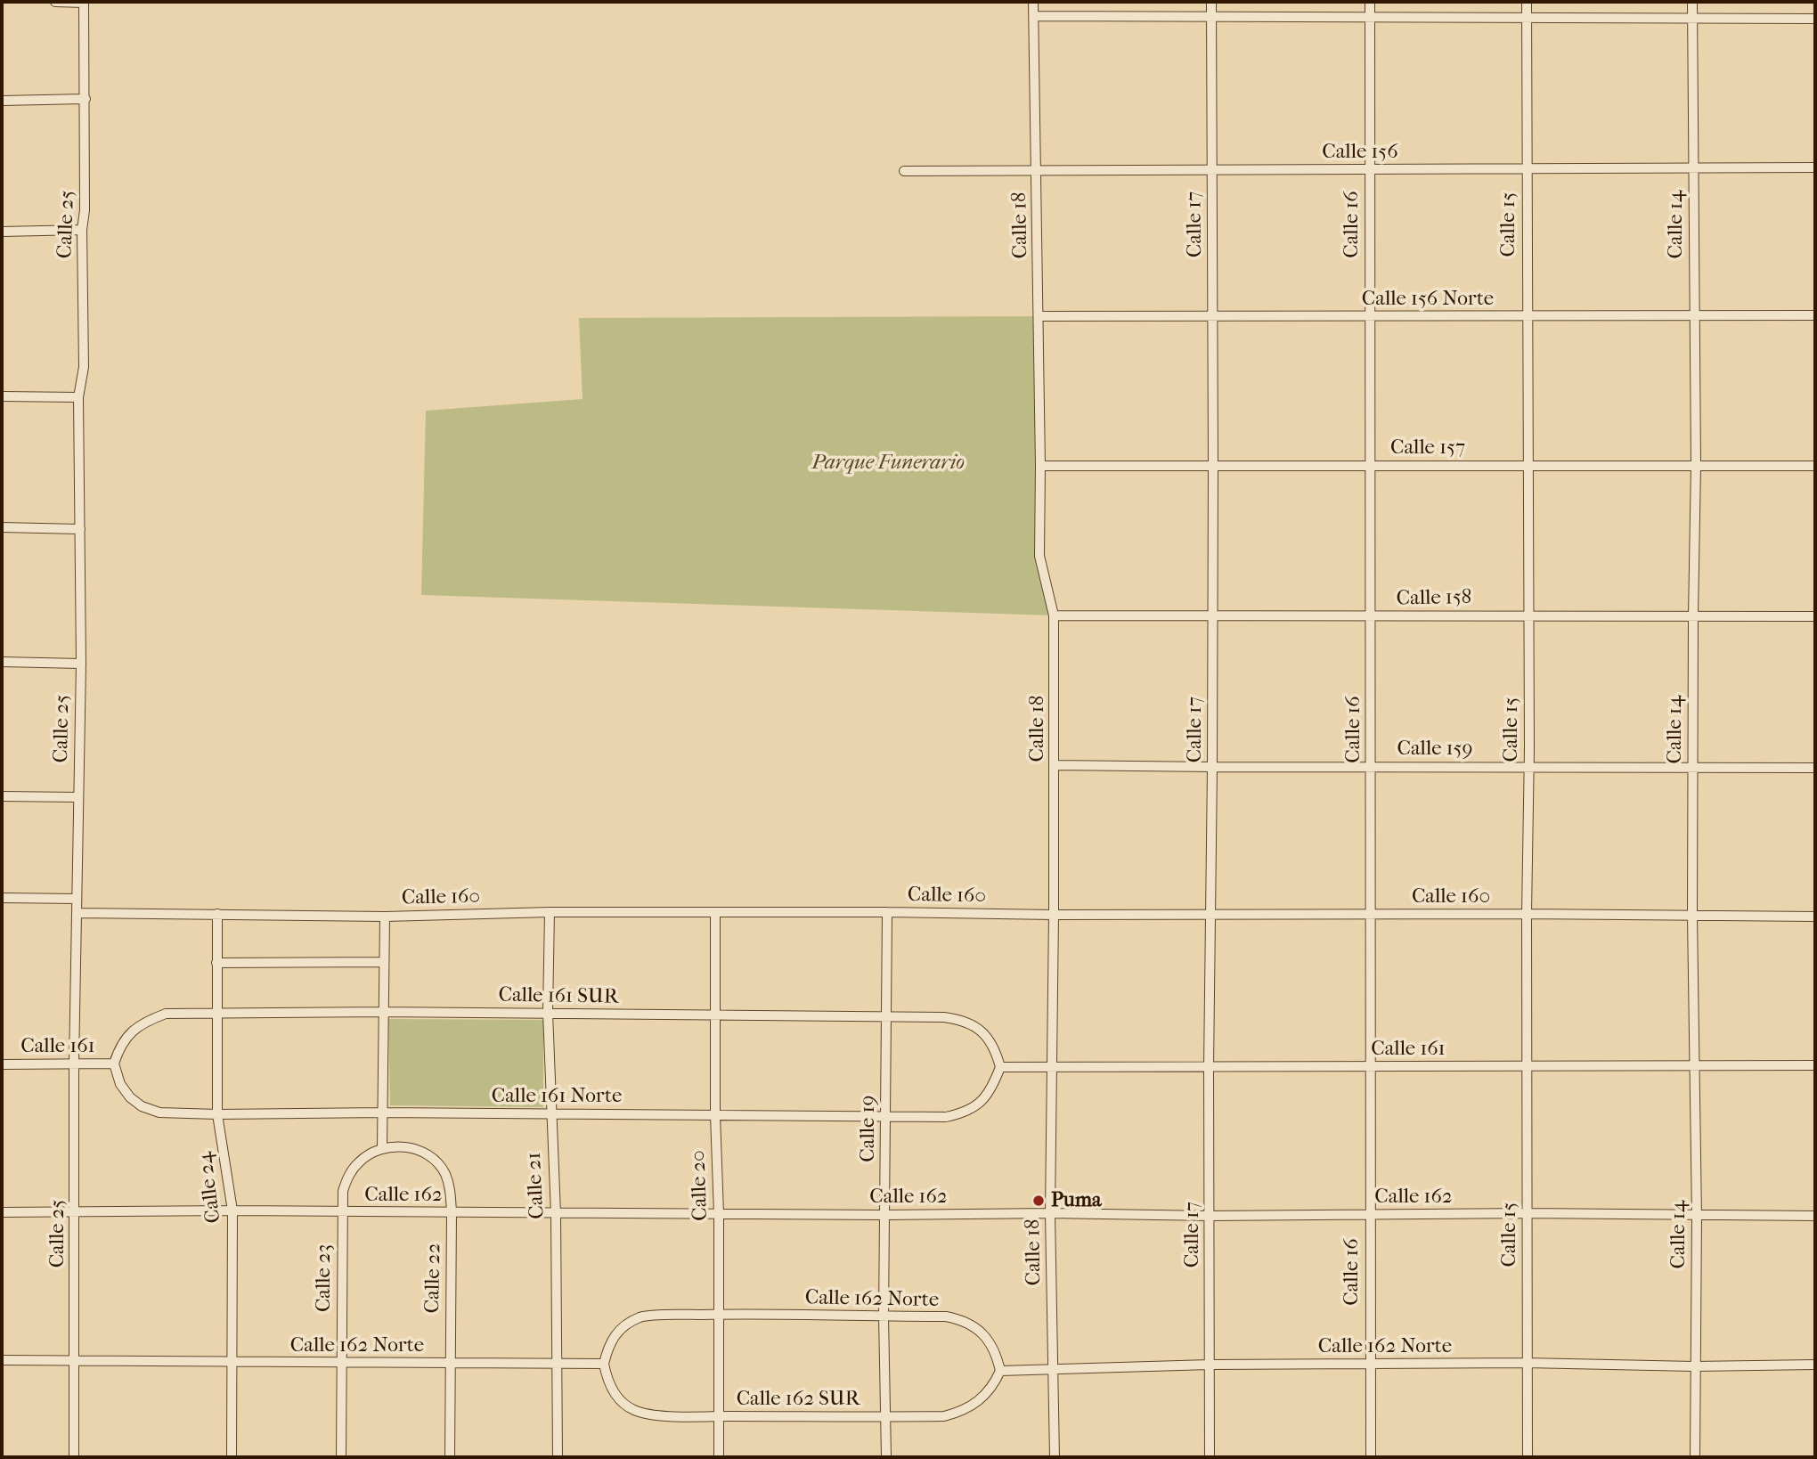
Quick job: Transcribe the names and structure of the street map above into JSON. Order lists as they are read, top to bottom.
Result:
{
  "streets": {
    "street": [
      "Calle 156",
      "Calle 25",
      "Calle 17",
      "Calle 16",
      "Calle 15",
      "Calle 14",
      "Calle 18",
      "Calle 156 Norte",
      "Calle 157",
      "Calle 158",
      "Calle 159",
      "Calle 160",
      "Calle 161 SUR",
      "Calle 161",
      "Calle 161 Norte",
      "Calle 19",
      "Calle 21",
      "Calle 20",
      "Calle 24",
      "Calle 162",
      "Calle 23",
      "Calle 22",
      "Calle 162 Norte",
      "Calle 162 SUR"
    ]
  },
  "crossings": [
    ["Calle 156", "Calle 17"],
    ["Calle 156", "Calle 16"],
    ["Calle 156", "Calle 15"],
    ["Calle 156", "Calle 14"],
    ["Calle 156", "Calle 18"],
    ["Calle 25", "Calle 160"],
    ["Calle 25", "Calle 161"],
    ["Calle 25", "Calle 162"],
    ["Calle 25", "Calle 162 Norte"],
    ["Calle 17", "Calle 156 Norte"],
    ["Calle 17", "Calle 157"],
    ["Calle 17", "Calle 158"],
    ["Calle 17", "Calle 159"],
    ["Calle 17", "Calle 160"],
    ["Calle 17", "Calle 161"],
    ["Calle 17", "Calle 162"],
    ["Calle 17", "Calle 162 Norte"],
    ["Calle 16", "Calle 156 Norte"],
    ["Calle 16", "Calle 157"],
    ["Calle 16", "Calle 158"],
    ["Calle 16", "Calle 159"],
    ["Calle 16", "Calle 160"],
    ["Calle 16", "Calle 161"],
    ["Calle 16", "Calle 162"],
    ["Calle 16", "Calle 162 Norte"],
    ["Calle 15", "Calle 156 Norte"],
    ["Calle 15", "Calle 157"],
    ["Calle 15", "Calle 158"],
    ["Calle 15", "Calle 159"],
    ["Calle 15", "Calle 160"],
    ["Calle 15", "Calle 161"],
    ["Calle 15", "Calle 162"],
    ["Calle 15", "Calle 162 Norte"],
    ["Calle 14", "Calle 156 Norte"],
    ["Calle 14", "Calle 157"],
    ["Calle 14", "Calle 158"],
    ["Calle 14", "Calle 159"],
    ["Calle 14", "Calle 160"],
    ["Calle 14", "Calle 161"],
    ["Calle 14", "Calle 162"],
    ["Calle 14", "Calle 162 Norte"],
    ["Calle 18", "Calle 156 Norte"],
    ["Calle 18", "Calle 157"],
    ["Calle 18", "Calle 158"],
    ["Calle 18", "Calle 159"],
    ["Calle 18", "Calle 160"],
    ["Calle 18", "Calle 161"],
    ["Calle 18", "Calle 162"],
    ["Calle 18", "Calle 162 Norte"],
    ["Calle 160", "Calle 19"],
    ["Calle 160", "Calle 21"],
    ["Calle 160", "Calle 20"],
    ["Calle 160", "Calle 24"],
    ["Calle 161 SUR", "Calle 161"],
    ["Calle 161 SUR", "Calle 161 Norte"],
    ["Calle 161 SUR", "Calle 19"],
    ["Calle 161 SUR", "Calle 21"],
    ["Calle 161 SUR", "Calle 20"],
    ["Calle 161 SUR", "Calle 24"],
    ["Calle 161", "Calle 161 Norte"],
    ["Calle 161", "Calle 19"],
    ["Calle 161", "Calle 24"],
    ["Calle 161 Norte", "Calle 19"],
    ["Calle 161 Norte", "Calle 21"],
    ["Calle 161 Norte", "Calle 20"],
    ["Calle 161 Norte", "Calle 24"],
    ["Calle 19", "Calle 162"],
    ["Calle 19", "Calle 162 Norte"],
    ["Calle 19", "Calle 162 SUR"],
    ["Calle 21", "Calle 162"],
    ["Calle 21", "Calle 162 Norte"],
    ["Calle 20", "Calle 162"],
    ["Calle 20", "Calle 162 Norte"],
    ["Calle 20", "Calle 162 SUR"],
    ["Calle 24", "Calle 162"],
    ["Calle 24", "Calle 162 Norte"],
    ["Calle 162", "Calle 23"],
    ["Calle 162", "Calle 22"],
    ["Calle 23", "Calle 22"],
    ["Calle 23", "Calle 162 Norte"],
    ["Calle 22", "Calle 162 Norte"],
    ["Calle 162 Norte", "Calle 162 SUR"]
  ],
  "parks": ["Parque Funerario"],
  "places": ["Puma"]
}
